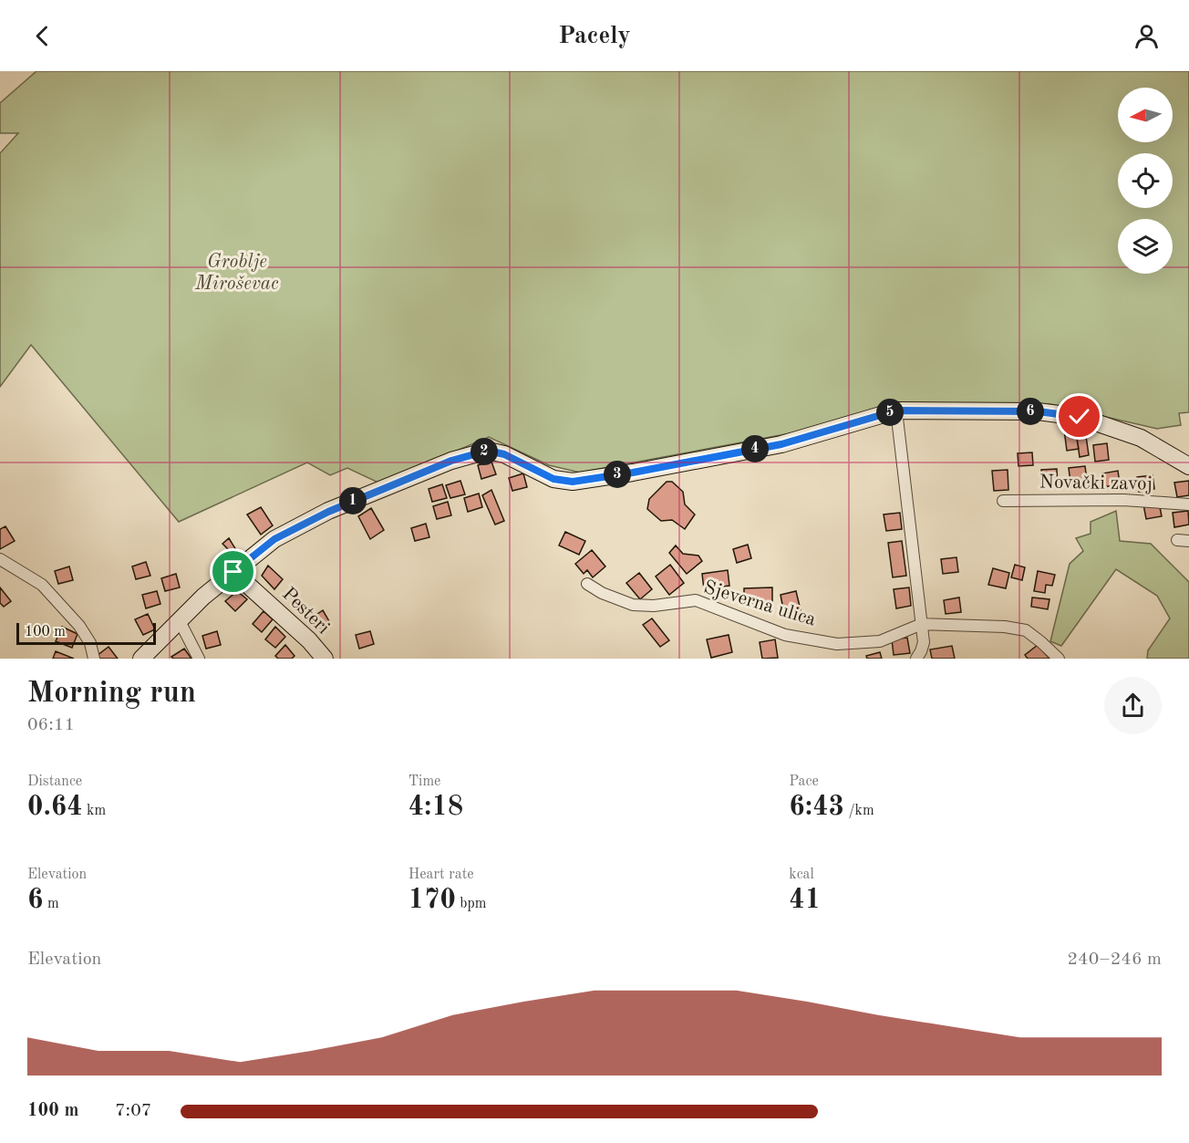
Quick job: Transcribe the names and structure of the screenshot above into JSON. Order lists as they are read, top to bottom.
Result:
{
  "streets": {
    "street": ["Novački zavoj", "Sjeverna ulica", "Pesteri"]
  },
  "parks": ["Groblje Miroševac"],
  "scale_bar": "100 m",
  "north": "left",
  "page": {
    "header": "Pacely",
    "pins": [
      "6",
      "5",
      "4",
      "2",
      "3",
      "1"
    ],
    "scale": "100 m",
    "heading": ["Morning run", "06:11"],
    "stats": [
      ["Distance", "0.64 km"],
      ["Time", "4:18"],
      ["Pace", "6:43 /km"],
      ["Elevation", "6 m"],
      ["Heart rate", "170 bpm"],
      ["kcal", "41"]
    ],
    "chart": ["Elevation", "240–246 m"],
    "list": [
      {
        "name": "100 m",
        "note": "7:07"
      }
    ]
  }
}
